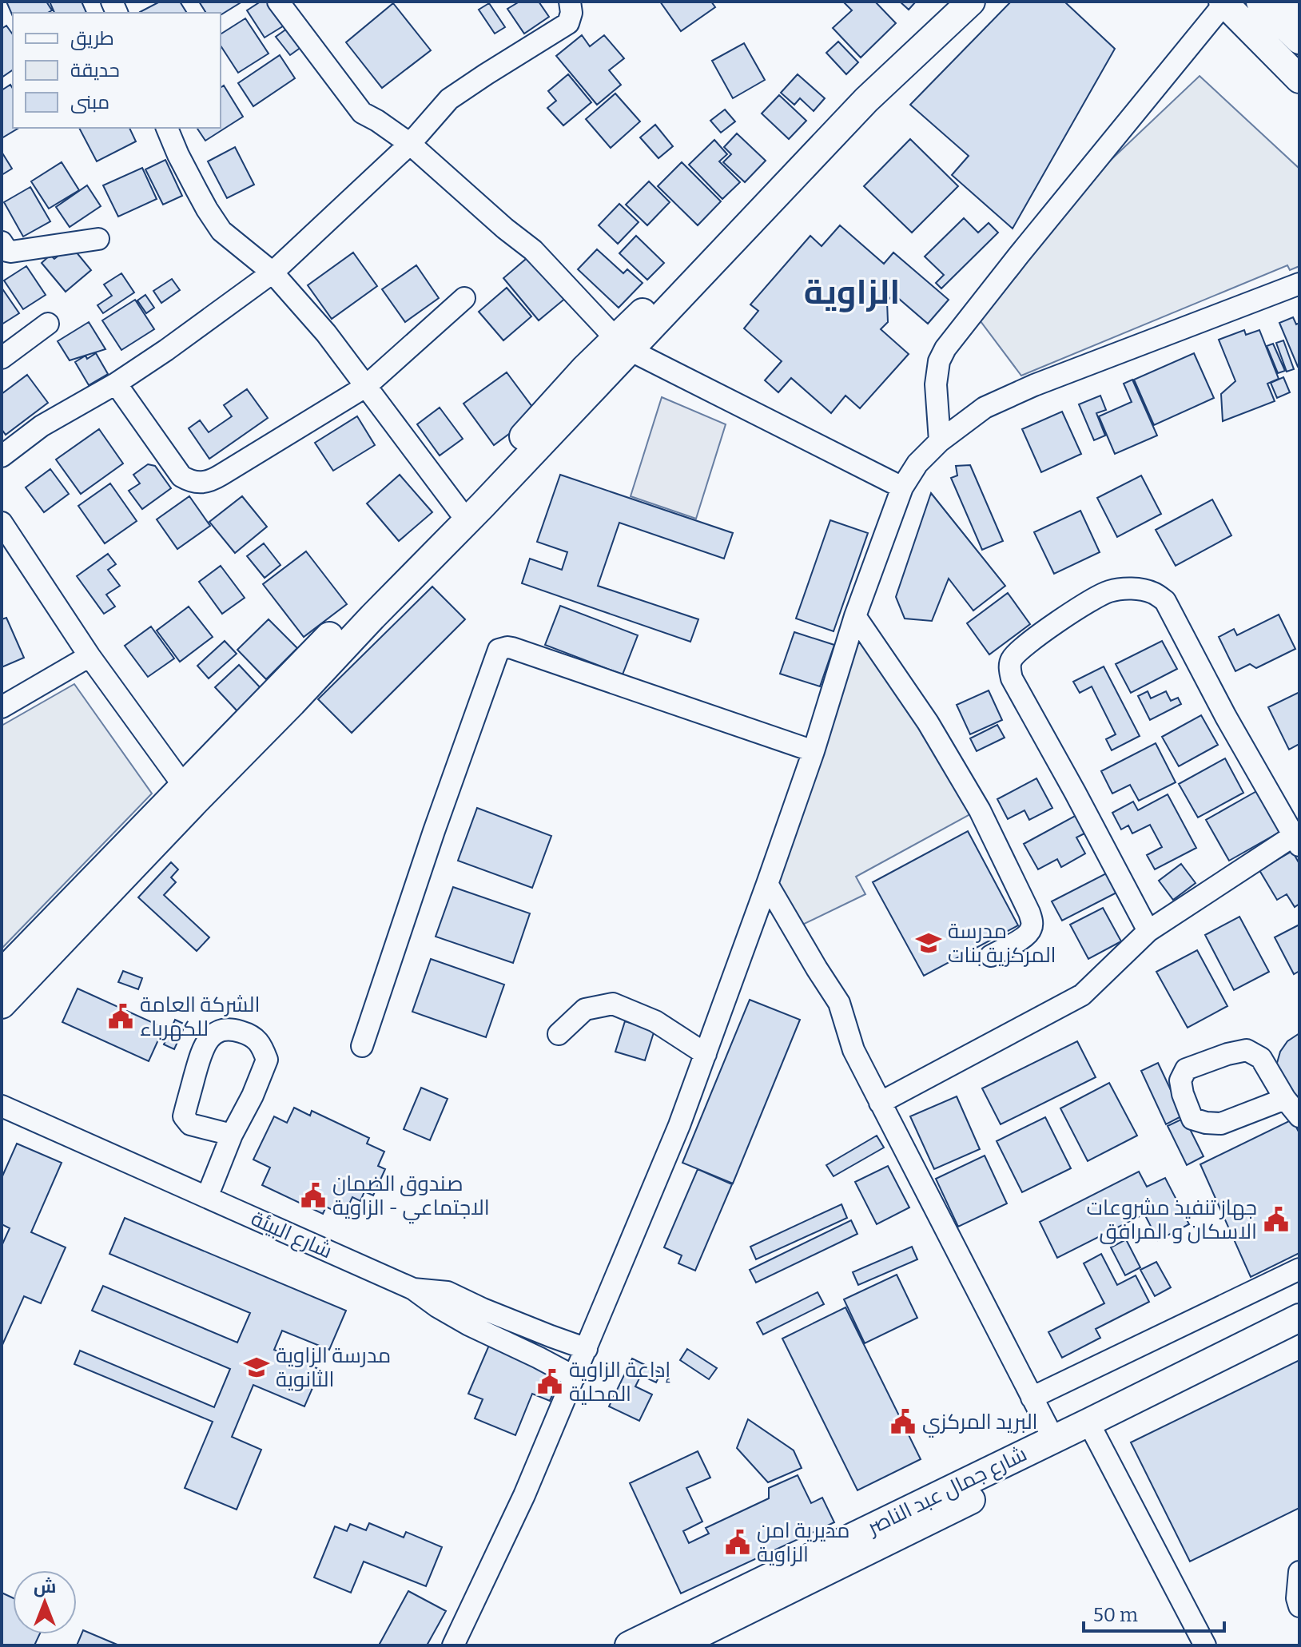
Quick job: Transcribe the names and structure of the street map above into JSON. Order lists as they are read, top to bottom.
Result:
{
  "streets": {
    "main road": ["شارع جمال عبد الناصر"],
    "street": ["شارع البيئة"]
  },
  "districts": ["الزاوية"],
  "places": {
    "school or university": ["مدرسة المركزية بنات", "مدرسة الزاوية الثانوية"],
    "public building": [
      "الشركة العامة للكهرباء",
      "صندوق الضمان الاجتماعي - الزاوية",
      "جهاز تنفيذ مشروعات الاسكان و المرافق",
      "إداعة الزاوية المحلية",
      "البريد المركزي",
      "مديرية امن الزاوية"
    ]
  },
  "legend": ["طريق", "حديقة", "مبنى"],
  "scale_bar": "50 m",
  "north": "top"
}
